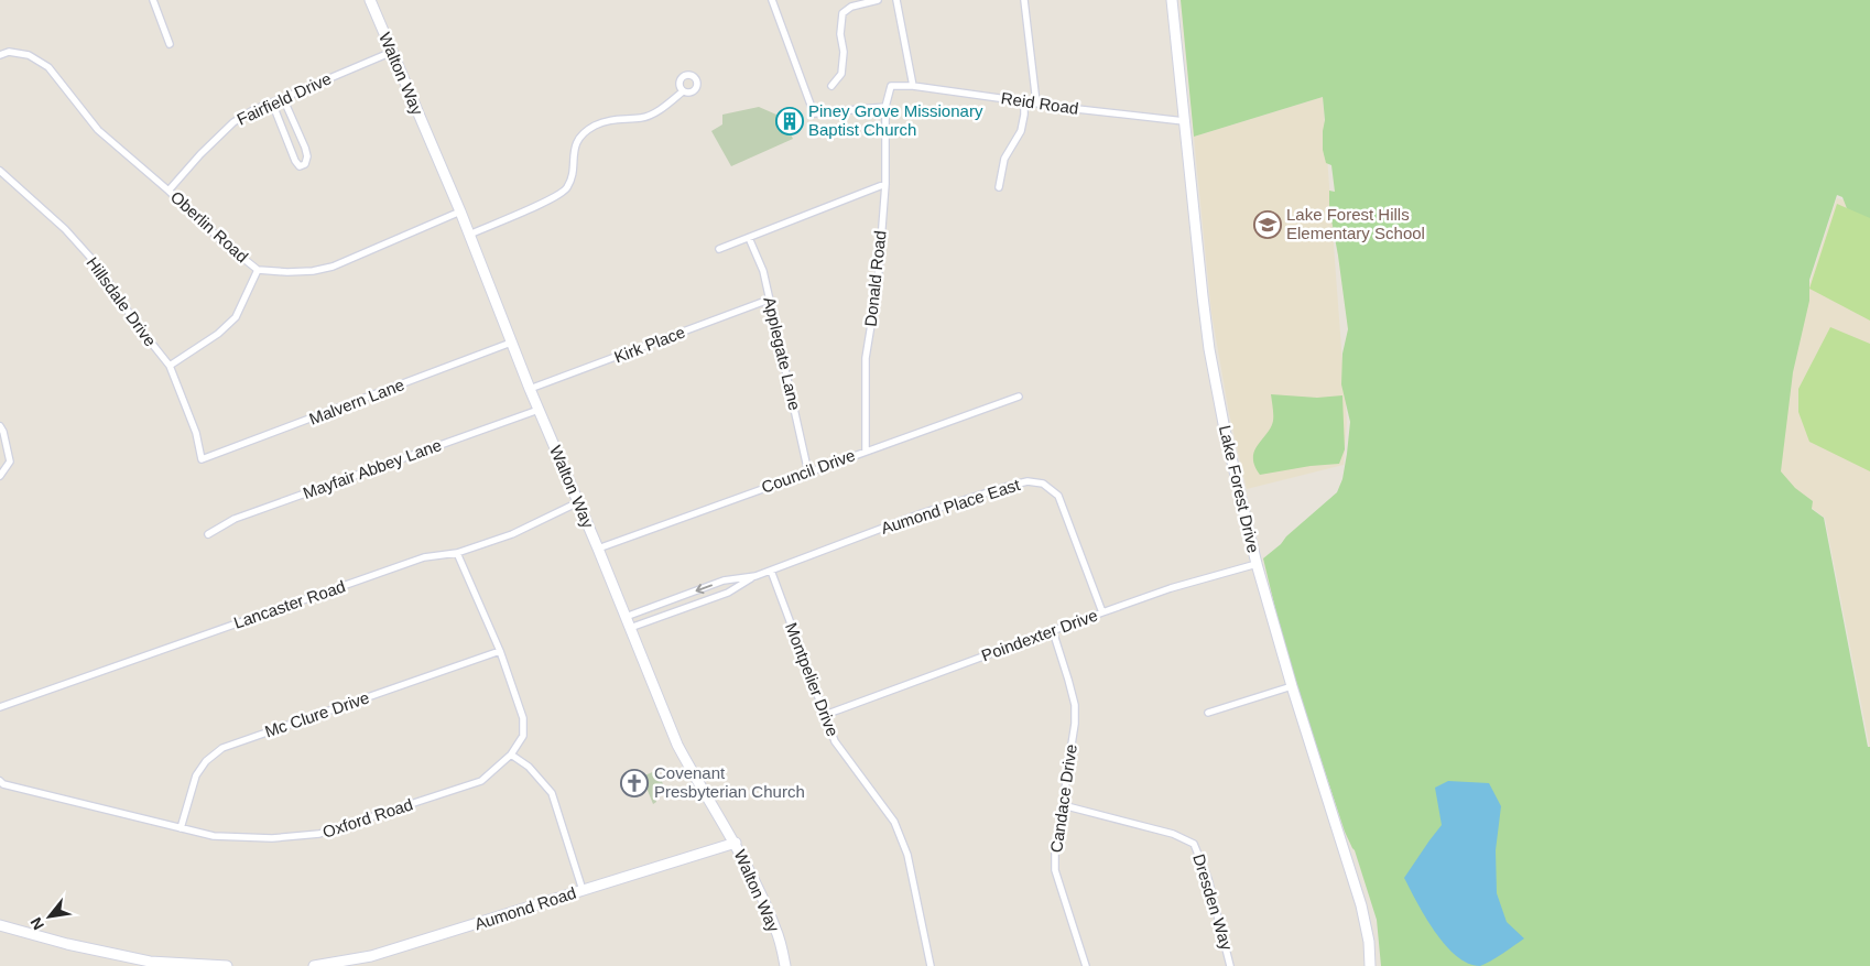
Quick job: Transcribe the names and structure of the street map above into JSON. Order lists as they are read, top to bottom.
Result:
{
  "streets": {
    "street": [
      "Walton Way",
      "Fairfield Drive",
      "Reid Road",
      "Oberlin Road",
      "Donald Road",
      "Hillsdale Drive",
      "Kirk Place",
      "Applegate Lane",
      "Malvern Lane",
      "Mayfair Abbey Lane",
      "Council Drive",
      "Lake Forest Drive",
      "Aumond Place East",
      "Lancaster Road",
      "Poindexter Drive",
      "Montpelier Drive",
      "Mc Clure Drive",
      "Candace Drive",
      "Oxford Road",
      "Dresden Way",
      "Aumond Road"
    ]
  },
  "crossings": [
    ["Walton Way", "Fairfield Drive"],
    ["Walton Way", "Oberlin Road"],
    ["Walton Way", "Kirk Place"],
    ["Walton Way", "Malvern Lane"],
    ["Walton Way", "Mayfair Abbey Lane"],
    ["Walton Way", "Council Drive"],
    ["Walton Way", "Aumond Place East"],
    ["Walton Way", "Lancaster Road"],
    ["Walton Way", "Aumond Road"],
    ["Fairfield Drive", "Oberlin Road"],
    ["Reid Road", "Donald Road"],
    ["Reid Road", "Lake Forest Drive"],
    ["Donald Road", "Council Drive"],
    ["Hillsdale Drive", "Malvern Lane"],
    ["Kirk Place", "Applegate Lane"],
    ["Applegate Lane", "Council Drive"],
    ["Lake Forest Drive", "Poindexter Drive"],
    ["Aumond Place East", "Poindexter Drive"],
    ["Aumond Place East", "Montpelier Drive"],
    ["Lancaster Road", "Oxford Road"],
    ["Poindexter Drive", "Montpelier Drive"],
    ["Poindexter Drive", "Candace Drive"],
    ["Mc Clure Drive", "Oxford Road"],
    ["Candace Drive", "Dresden Way"]
  ],
  "places": {
    "building": ["Piney Grove Missionary Baptist Church"],
    "school or university": ["Lake Forest Hills Elementary School"],
    "church": ["Covenant Presbyterian Church"]
  },
  "north": "bottom left"
}
